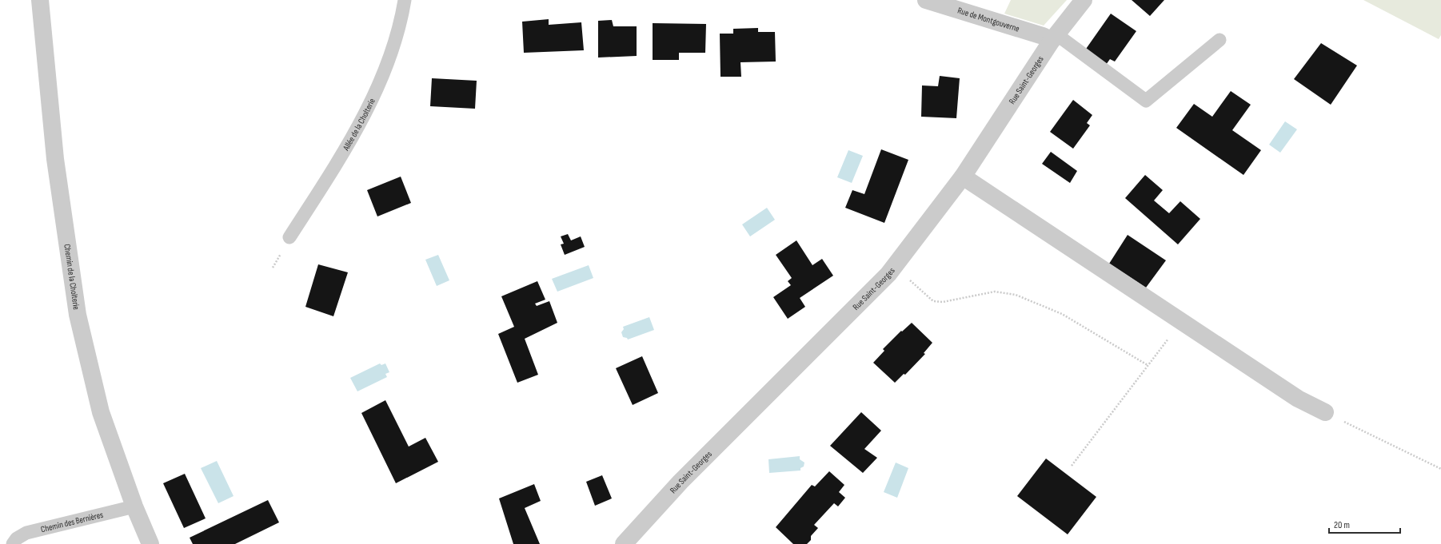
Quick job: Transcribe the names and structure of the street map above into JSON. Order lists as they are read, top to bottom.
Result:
{
  "streets": {
    "street": ["Rue de Montgouverne", "Rue Saint-Georges", "Chemin de la Cholterie"],
    "lane": ["Allée de la Cholterie", "Chemin des Bernières"]
  },
  "crossings": [
    ["Rue de Montgouverne", "Rue Saint-Georges"],
    ["Chemin de la Cholterie", "Chemin des Bernières"]
  ],
  "scale_bar": "20 m"
}
